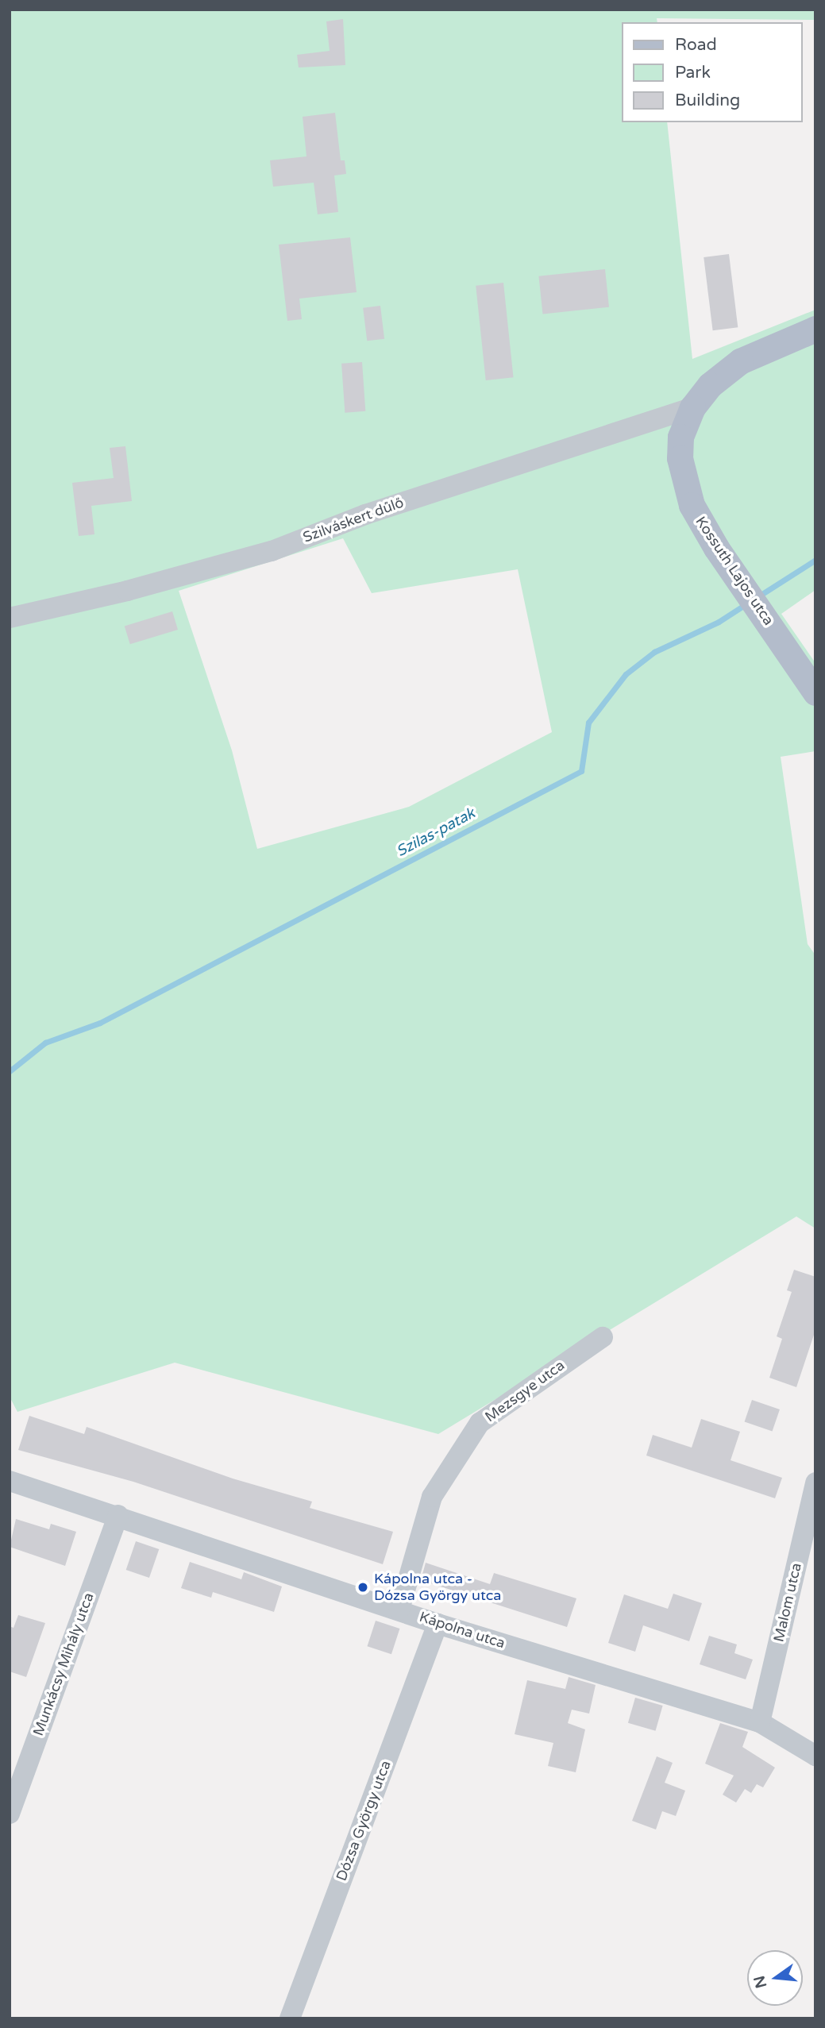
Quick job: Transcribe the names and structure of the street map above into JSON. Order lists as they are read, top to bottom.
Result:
{
  "streets": {
    "main road": ["Kossuth Lajos utca"],
    "street": [
      "Szilváskert dűlő",
      "Mezsgye utca",
      "Malom utca",
      "Kápolna utca",
      "Munkácsy Mihály utca",
      "Dózsa György utca"
    ]
  },
  "crossings": [
    ["Szilváskert dűlő", "Kossuth Lajos utca"],
    ["Mezsgye utca", "Kápolna utca"],
    ["Malom utca", "Kápolna utca"],
    ["Kápolna utca", "Munkácsy Mihály utca"],
    ["Kápolna utca", "Dózsa György utca"]
  ],
  "water": ["Szilas-patak"],
  "places": ["Kápolna utca - Dózsa György utca"],
  "legend": ["Road", "Park", "Building"],
  "north": "left"
}
